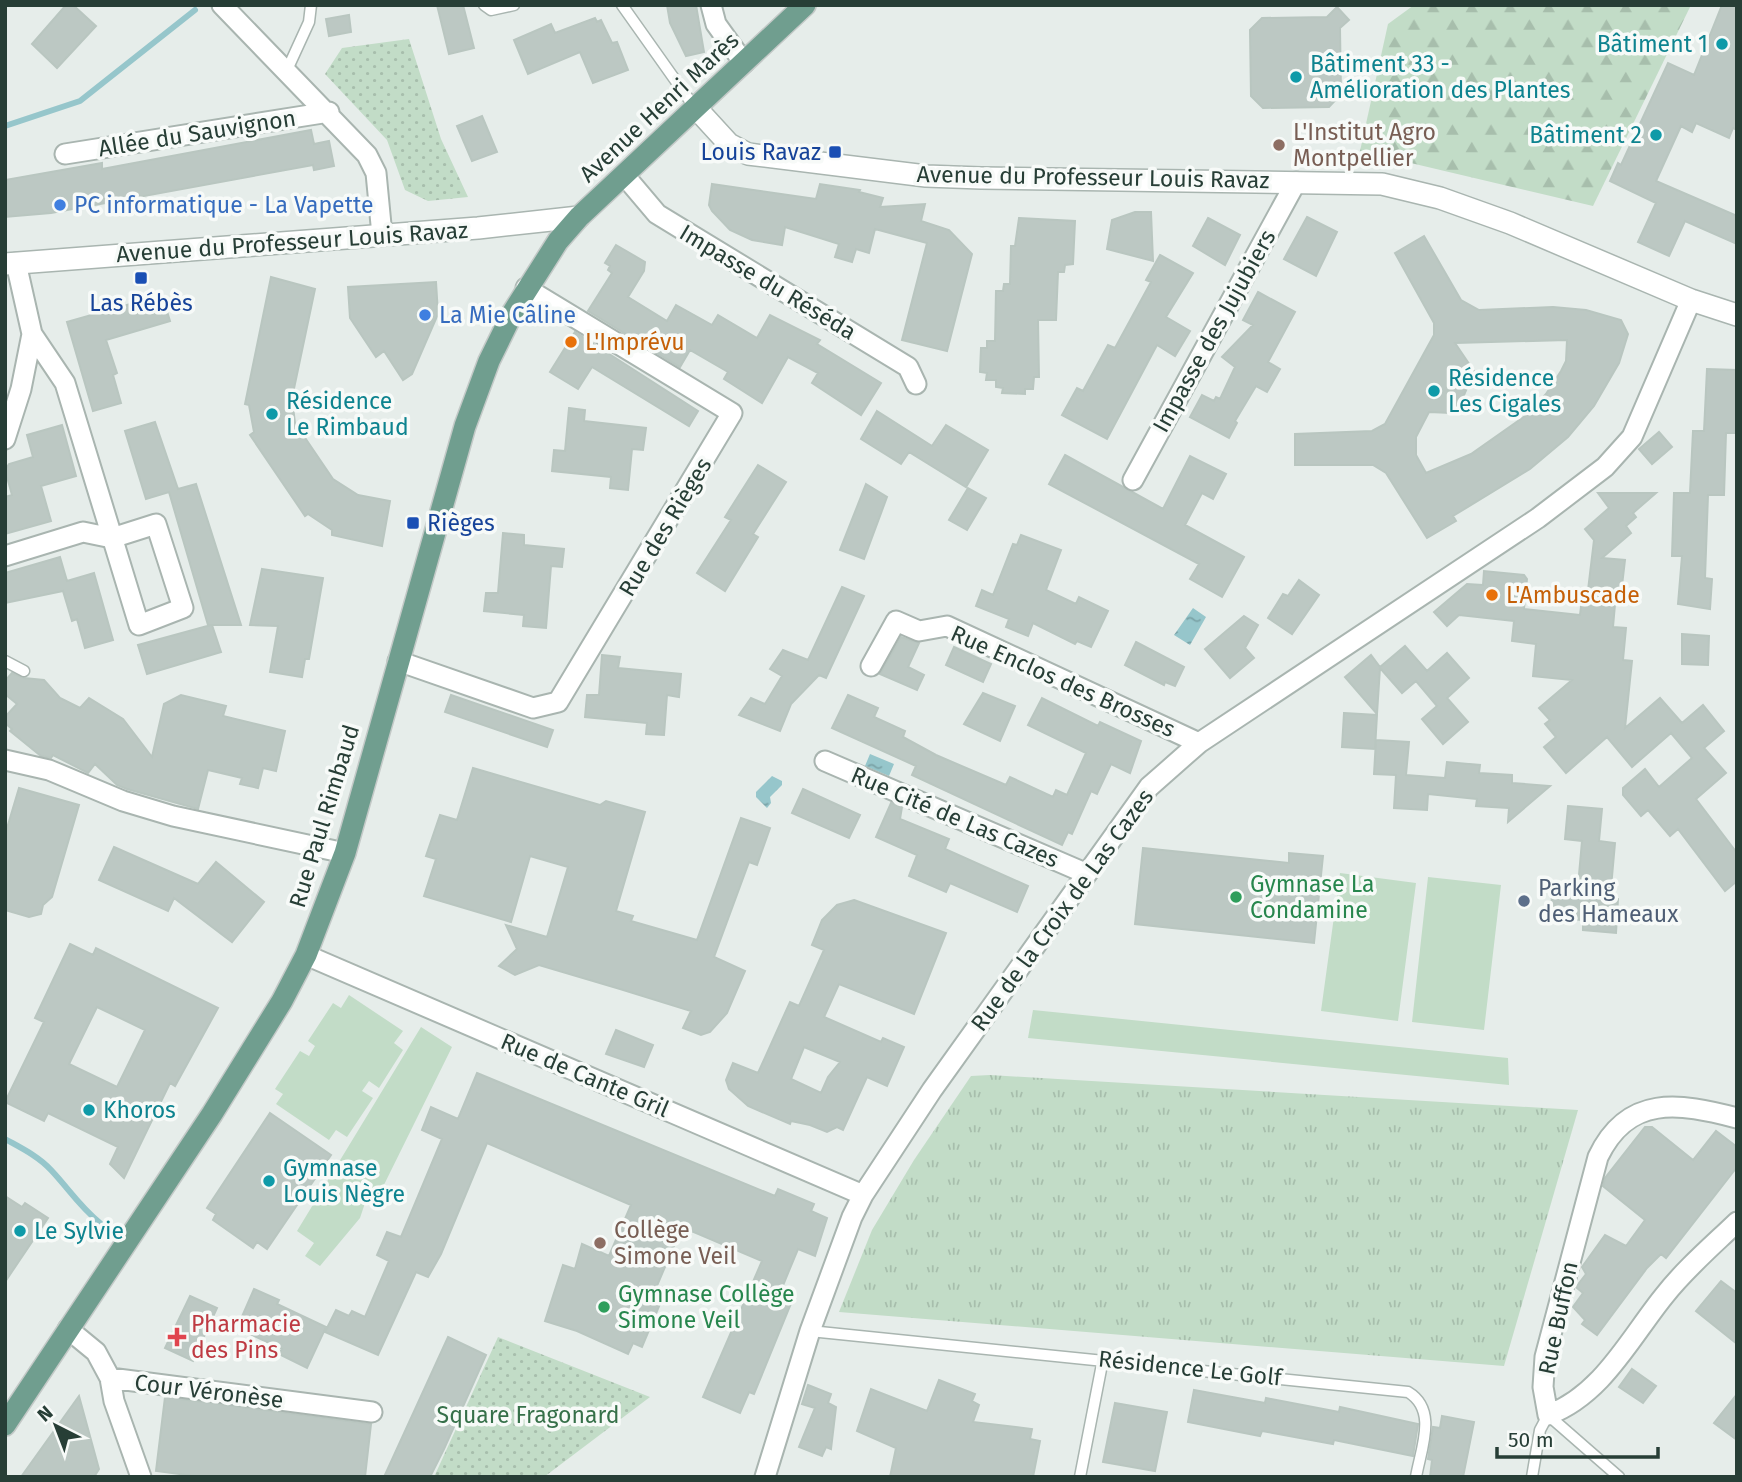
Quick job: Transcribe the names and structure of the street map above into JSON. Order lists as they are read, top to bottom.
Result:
{
  "streets": {
    "main road": ["Avenue Henri Marès", "Rue Paul Rimbaud"],
    "street": [
      "Allée du Sauvignon",
      "Avenue du Professeur Louis Ravaz",
      "Impasse du Réséda",
      "Impasse des Jujubiers",
      "Rue des Rièges",
      "Rue Enclos des Brosses",
      "Rue Cité de Las Cazes",
      "Rue de la Croix de Las Cazes",
      "Rue de Cante Gril",
      "Rue Buffon",
      "Cour Véronèse"
    ],
    "lane": ["Résidence Le Golf"]
  },
  "crossings": [
    ["Avenue Henri Marès", "Avenue du Professeur Louis Ravaz"],
    ["Avenue Henri Marès", "Impasse du Réséda"],
    ["Avenue Henri Marès", "Rue Paul Rimbaud"],
    ["Avenue du Professeur Louis Ravaz", "Impasse des Jujubiers"],
    ["Avenue du Professeur Louis Ravaz", "Rue Paul Rimbaud"],
    ["Avenue du Professeur Louis Ravaz", "Rue de la Croix de Las Cazes"],
    ["Rue des Rièges", "Rue Paul Rimbaud"],
    ["Rue Enclos des Brosses", "Rue de la Croix de Las Cazes"],
    ["Rue Paul Rimbaud", "Rue de Cante Gril"],
    ["Rue Paul Rimbaud", "Cour Véronèse"],
    ["Rue Cité de Las Cazes", "Rue de la Croix de Las Cazes"],
    ["Rue de la Croix de Las Cazes", "Rue de Cante Gril"],
    ["Rue de la Croix de Las Cazes", "Résidence Le Golf"]
  ],
  "parks": ["Square Fragonard"],
  "places": {
    "other": [
      "Bâtiment 1",
      "Bâtiment 33 - Amélioration des Plantes",
      "Bâtiment 2",
      "L'Institut Agro Montpellier",
      "PC informatique - La Vapette",
      "La Mie Câline",
      "L'Imprévu",
      "Résidence Les Cigales",
      "Résidence Le Rimbaud",
      "L'Ambuscade",
      "Gymnase La Condamine",
      "Parking des Hameaux",
      "Khoros",
      "Gymnase Louis Nègre",
      "Le Sylvie",
      "Collège Simone Veil",
      "Gymnase Collège Simone Veil"
    ],
    "transit": ["Louis Ravaz", "Las Rébès", "Rièges"],
    "health": ["Pharmacie des Pins"]
  },
  "scale_bar": "50 m",
  "north": "top left"
}
